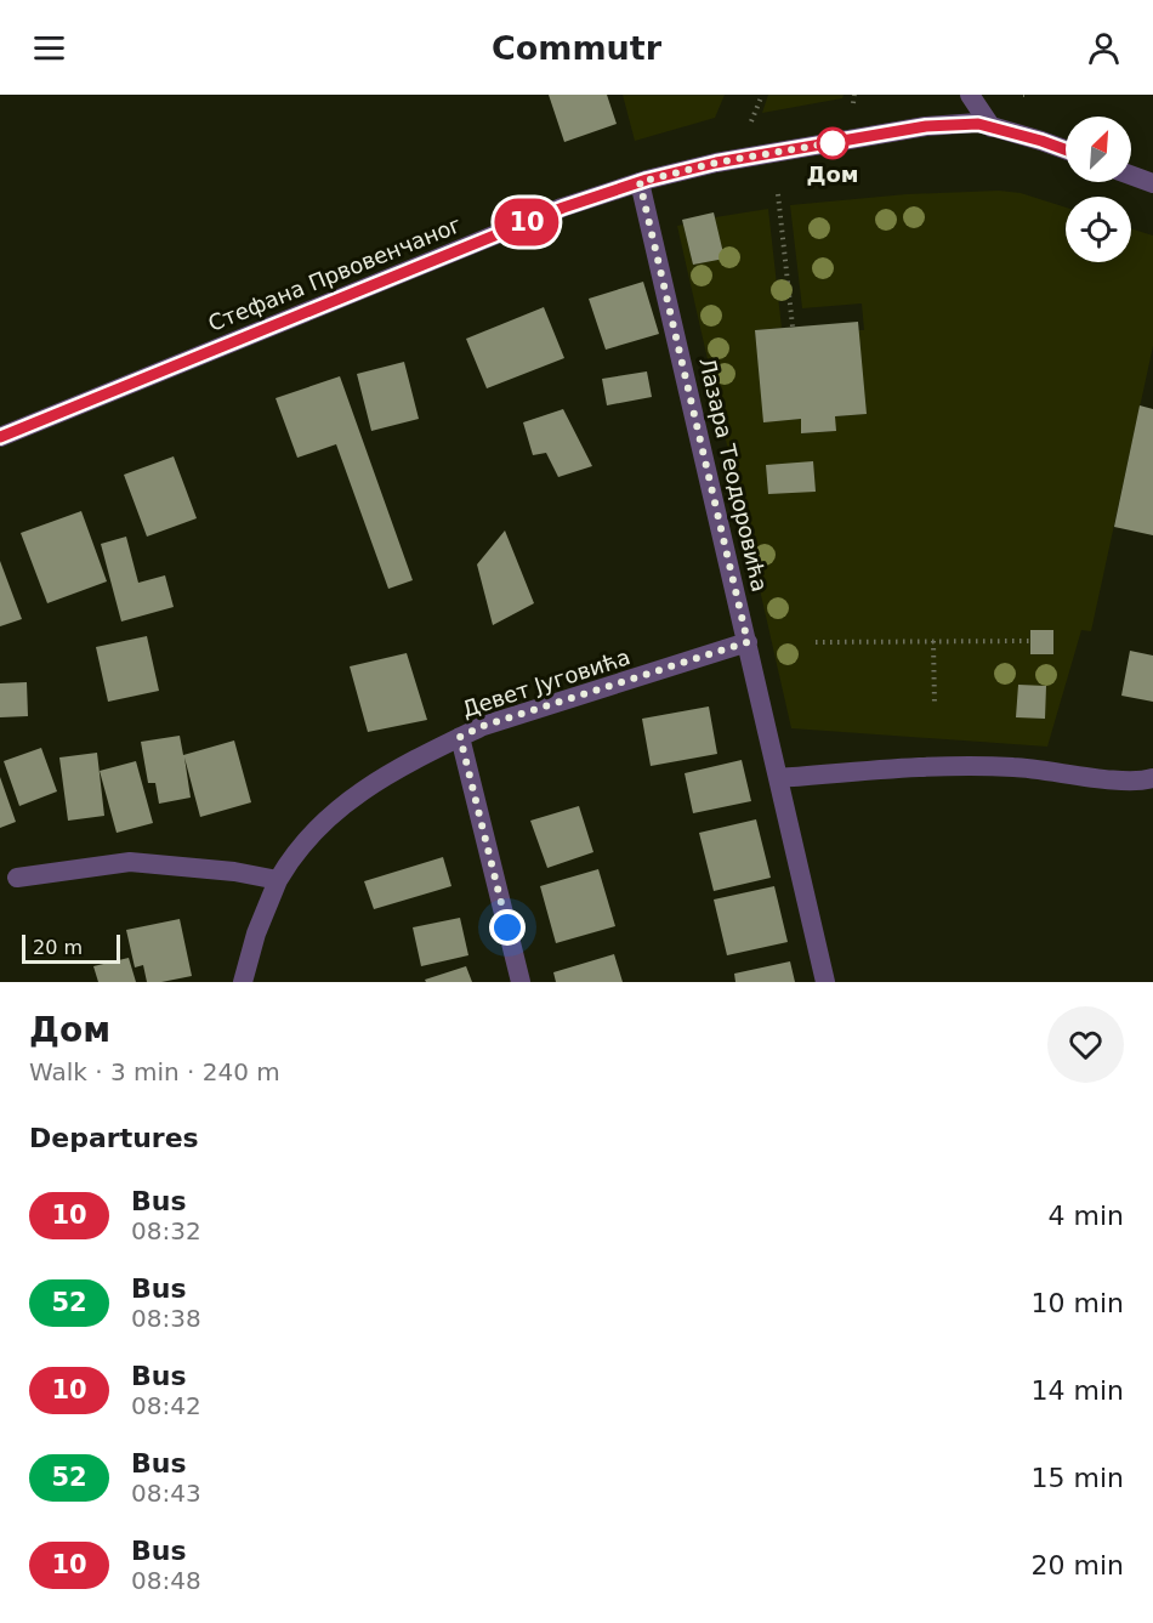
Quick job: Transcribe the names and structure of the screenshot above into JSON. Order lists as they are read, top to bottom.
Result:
{
  "streets": {
    "street": ["Стефана Првовенчаног", "Лазара Теодоровића", "Девет Југовића"]
  },
  "crossings": [
    ["Стефана Првовенчаног", "Лазара Теодоровића"],
    ["Лазара Теодоровића", "Девет Југовића"]
  ],
  "places": ["Дом"],
  "lines": ["bus line 10"],
  "scale_bar": "20 m",
  "north": "top right",
  "page": {
    "header": "Commutr",
    "on_map": "10",
    "scale": "20 m",
    "heading": [
      ["Дом", "Walk · 3 min · 240 m"],
      "Departures"
    ],
    "list": [
      {
        "mark": "10",
        "name": "Bus",
        "note": "08:32",
        "value": "4 min"
      },
      {
        "mark": "52",
        "name": "Bus",
        "note": "08:38",
        "value": "10 min"
      },
      {
        "mark": "10",
        "name": "Bus",
        "note": "08:42",
        "value": "14 min"
      },
      {
        "mark": "52",
        "name": "Bus",
        "note": "08:43",
        "value": "15 min"
      },
      {
        "mark": "10",
        "name": "Bus",
        "note": "08:48",
        "value": "20 min"
      }
    ]
  }
}
